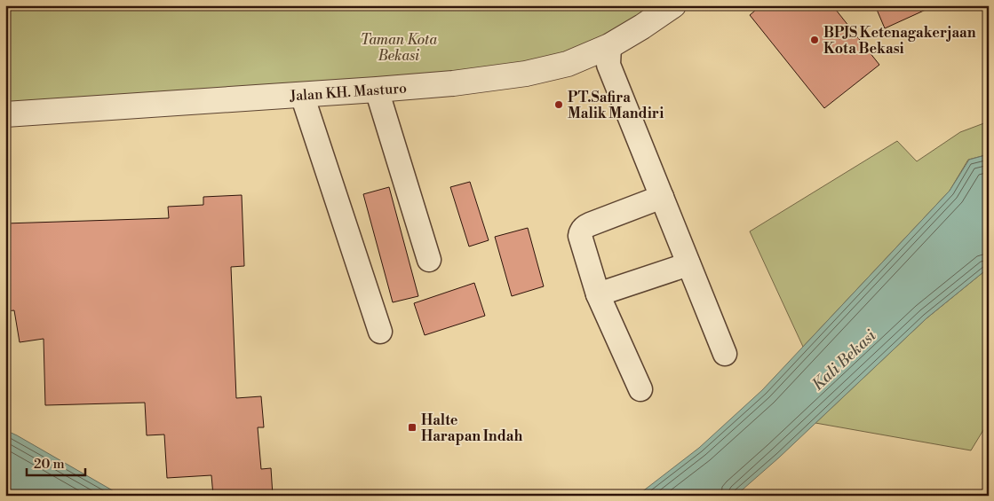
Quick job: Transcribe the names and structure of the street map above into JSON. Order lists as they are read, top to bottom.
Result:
{
  "streets": {
    "street": ["Jalan KH. Masturo"]
  },
  "water": ["Kali Bekasi"],
  "parks": ["Taman Kota Bekasi"],
  "places": {
    "other": ["BPJS Ketenagakerjaan Kota Bekasi", "PT.Safira Malik Mandiri"],
    "transit": ["Halte Harapan Indah"]
  },
  "scale_bar": "20 m"
}
